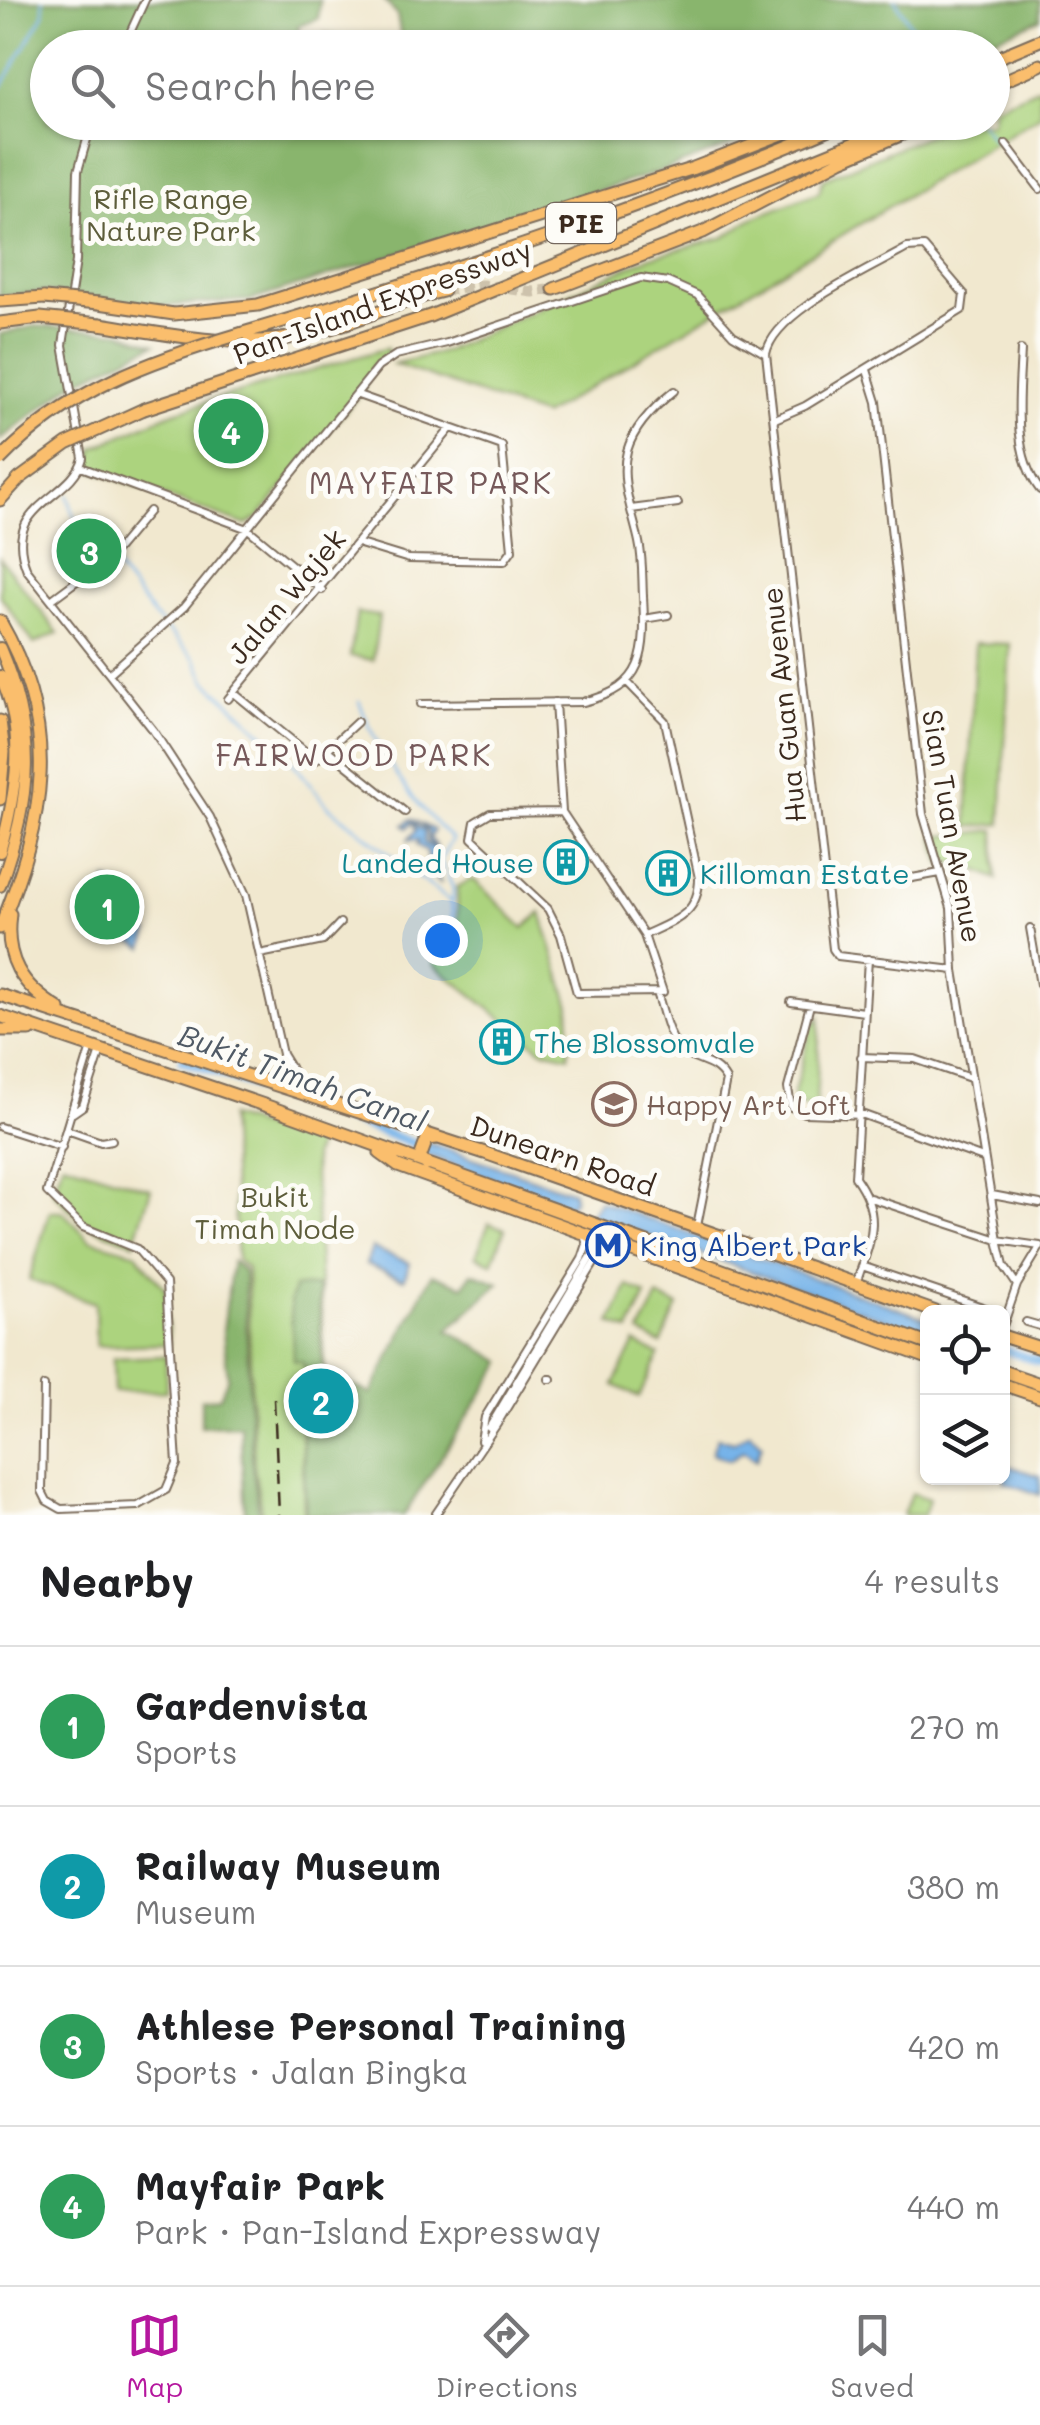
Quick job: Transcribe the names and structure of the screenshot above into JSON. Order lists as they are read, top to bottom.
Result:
{
  "streets": {
    "highway": ["PIE", "Pan-Island Expressway", "Dunearn Road"],
    "street": ["Jalan Wajek", "Hua Guan Avenue", "Sian Tuan Avenue"]
  },
  "crossings": [
    ["Hua Guan Avenue", "Sian Tuan Avenue"]
  ],
  "districts": ["MAYFAIR PARK", "FAIRWOOD PARK"],
  "water": ["Bukit Timah Canal"],
  "parks": ["Rifle Range Nature Park", "Bukit Timah Node"],
  "places": {
    "building": ["Landed House", "Killoman Estate", "The Blossomvale"],
    "school or university": ["Happy Art Loft"],
    "metro station": ["King Albert Park"]
  },
  "page": {
    "search": "Search here",
    "pins": [
      "4",
      "3",
      "1",
      "2"
    ],
    "heading": ["Nearby", "4 results"],
    "list": [
      {
        "mark": "1",
        "name": "Gardenvista",
        "note": "Sports",
        "value": "270 m"
      },
      {
        "mark": "2",
        "name": "Railway Museum",
        "note": "Museum",
        "value": "380 m"
      },
      {
        "mark": "3",
        "name": "Athlese Personal Training",
        "note": "Sports · Jalan Bingka",
        "value": "420 m"
      },
      {
        "mark": "4",
        "name": "Mayfair Park",
        "note": "Park · Pan-Island Expressway",
        "value": "440 m"
      }
    ],
    "nav": ["Map", "Directions", "Saved"]
  }
}
